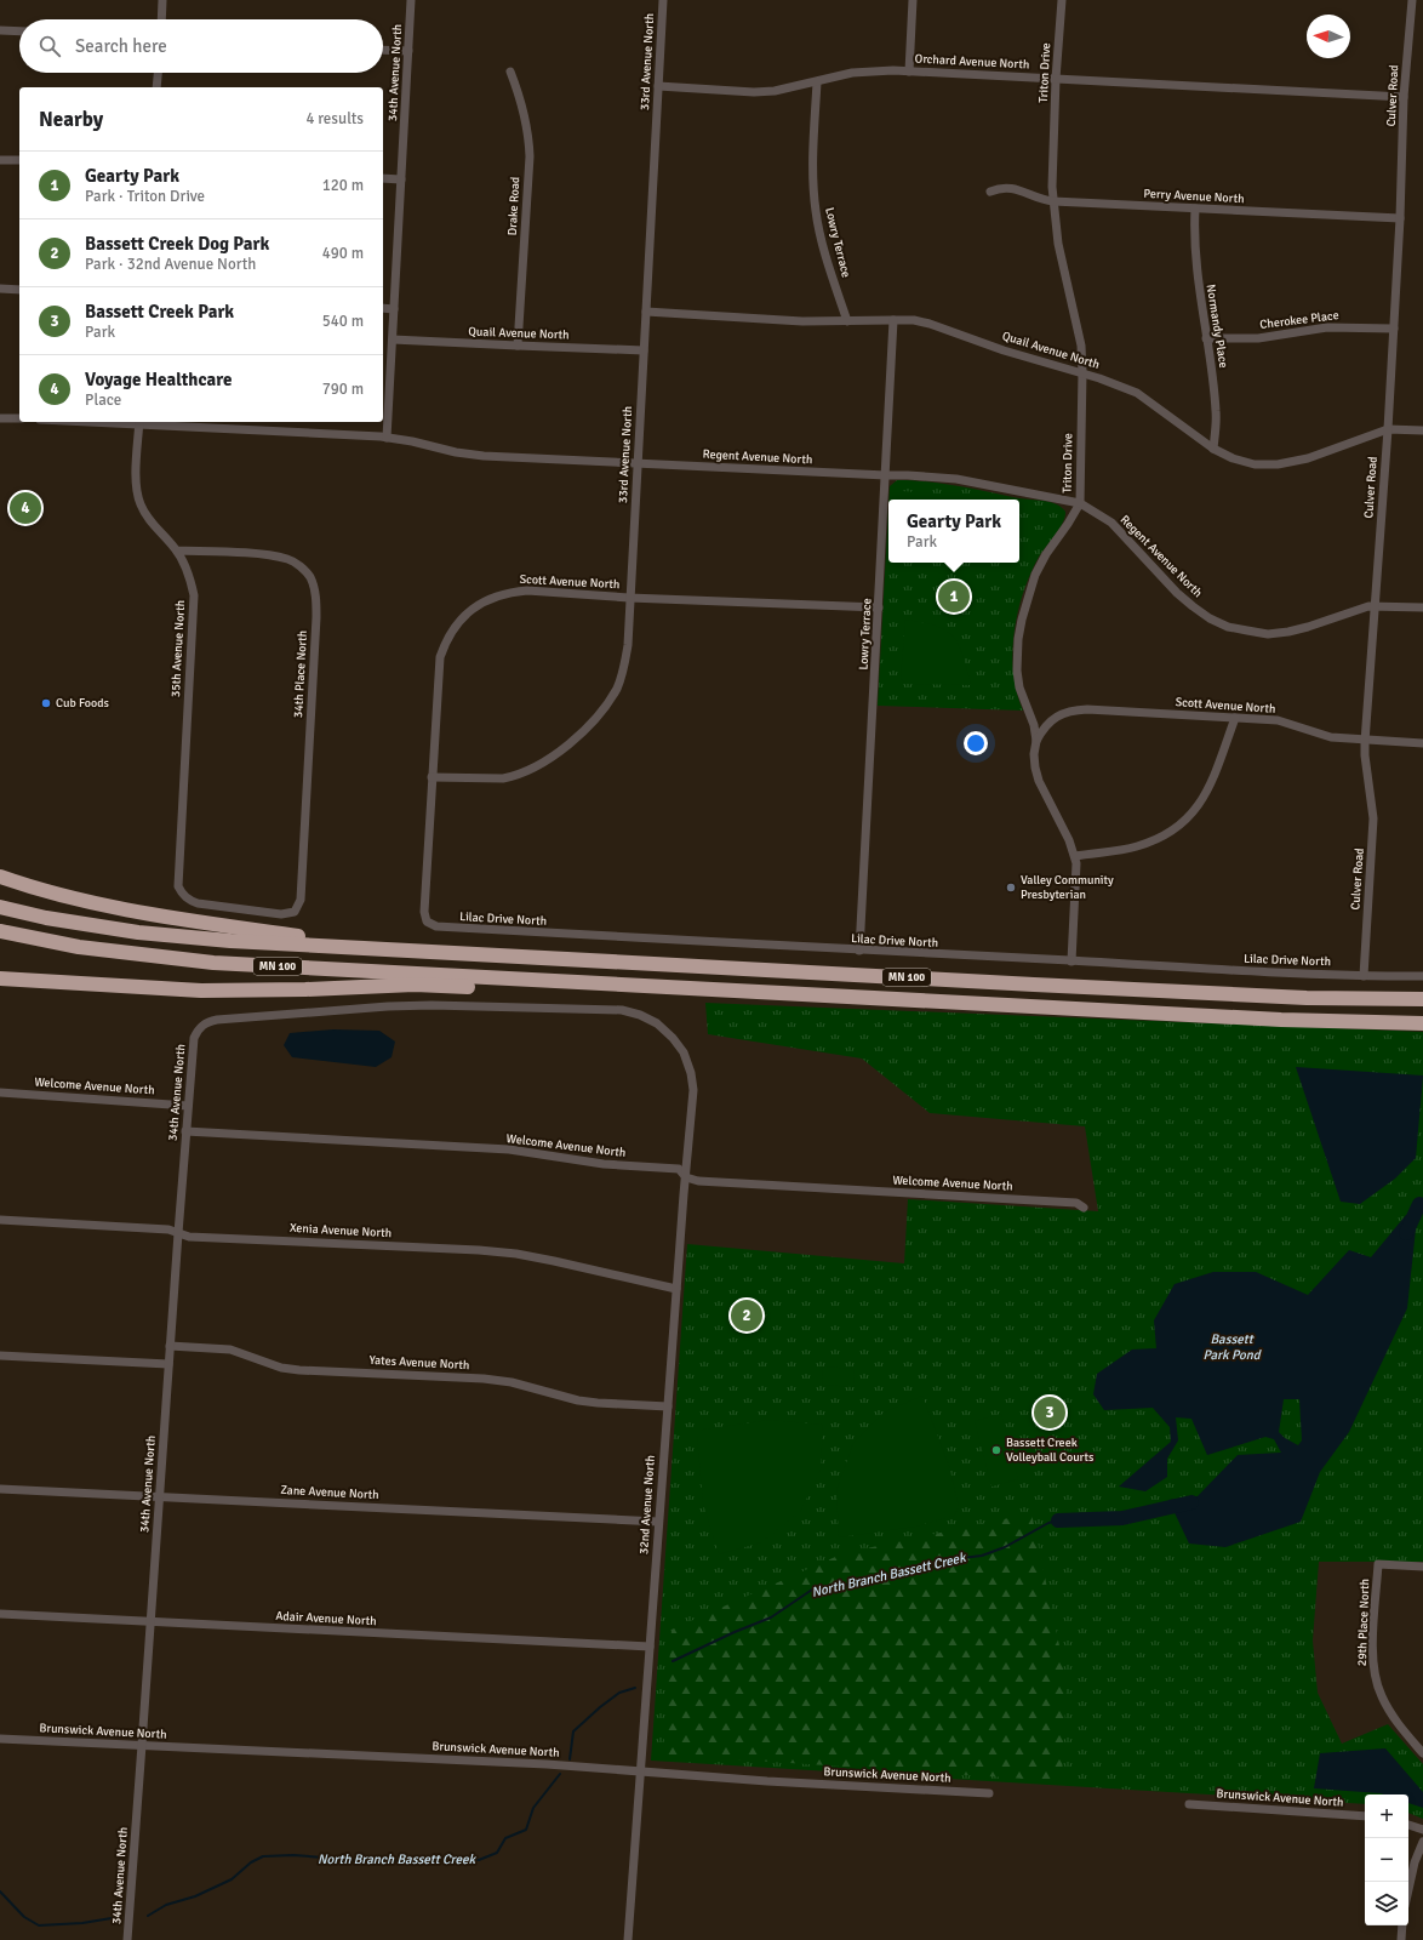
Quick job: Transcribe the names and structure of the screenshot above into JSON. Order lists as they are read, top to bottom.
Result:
{
  "streets": {
    "highway": ["MN 100"],
    "street": [
      "33rd Avenue North",
      "Orchard Avenue North",
      "34th Avenue North",
      "Triton Drive",
      "Culver Road",
      "Perry Avenue North",
      "Drake Road",
      "Lowry Terrace",
      "Cherokee Place",
      "Normandy Place",
      "Quail Avenue North",
      "Regent Avenue North",
      "Scott Avenue North",
      "35th Avenue North",
      "34th Place North",
      "Lilac Drive North",
      "Welcome Avenue North",
      "Xenia Avenue North",
      "Yates Avenue North",
      "Zane Avenue North",
      "32nd Avenue North",
      "Adair Avenue North",
      "29th Place North",
      "Brunswick Avenue North"
    ]
  },
  "crossings": [
    ["33rd Avenue North", "Orchard Avenue North"],
    ["33rd Avenue North", "Quail Avenue North"],
    ["33rd Avenue North", "Regent Avenue North"],
    ["33rd Avenue North", "Scott Avenue North"],
    ["Orchard Avenue North", "Triton Drive"],
    ["Orchard Avenue North", "Culver Road"],
    ["Orchard Avenue North", "Lowry Terrace"],
    ["34th Avenue North", "Quail Avenue North"],
    ["34th Avenue North", "Regent Avenue North"],
    ["34th Avenue North", "Welcome Avenue North"],
    ["34th Avenue North", "Xenia Avenue North"],
    ["34th Avenue North", "Yates Avenue North"],
    ["34th Avenue North", "Zane Avenue North"],
    ["34th Avenue North", "32nd Avenue North"],
    ["34th Avenue North", "Adair Avenue North"],
    ["34th Avenue North", "Brunswick Avenue North"],
    ["Triton Drive", "Perry Avenue North"],
    ["Triton Drive", "Quail Avenue North"],
    ["Triton Drive", "Regent Avenue North"],
    ["Triton Drive", "Scott Avenue North"],
    ["Triton Drive", "Lilac Drive North"],
    ["Culver Road", "Perry Avenue North"],
    ["Culver Road", "Cherokee Place"],
    ["Culver Road", "Quail Avenue North"],
    ["Culver Road", "Regent Avenue North"],
    ["Culver Road", "Scott Avenue North"],
    ["Culver Road", "Lilac Drive North"],
    ["Perry Avenue North", "Normandy Place"],
    ["Drake Road", "Quail Avenue North"],
    ["Lowry Terrace", "Quail Avenue North"],
    ["Lowry Terrace", "Regent Avenue North"],
    ["Lowry Terrace", "Scott Avenue North"],
    ["Lowry Terrace", "Lilac Drive North"],
    ["Cherokee Place", "Normandy Place"],
    ["Normandy Place", "Quail Avenue North"],
    ["Regent Avenue North", "35th Avenue North"],
    ["Scott Avenue North", "Lilac Drive North"],
    ["35th Avenue North", "34th Place North"],
    ["Welcome Avenue North", "32nd Avenue North"],
    ["Xenia Avenue North", "32nd Avenue North"],
    ["Yates Avenue North", "32nd Avenue North"],
    ["Zane Avenue North", "32nd Avenue North"],
    ["32nd Avenue North", "Adair Avenue North"],
    ["32nd Avenue North", "Brunswick Avenue North"]
  ],
  "water": ["Bassett Park Pond", "North Branch Bassett Creek"],
  "places": ["Cub Foods", "Valley Community Presbyterian", "Bassett Creek Volleyball Courts"],
  "north": "left",
  "page": {
    "search": "Search here",
    "heading": ["Nearby", "4 results"],
    "list": [
      {
        "mark": "1",
        "name": "Gearty Park",
        "note": "Park · Triton Drive",
        "value": "120 m"
      },
      {
        "mark": "2",
        "name": "Bassett Creek Dog Park",
        "note": "Park · 32nd Avenue North",
        "value": "490 m"
      },
      {
        "mark": "3",
        "name": "Bassett Creek Park",
        "note": "Park",
        "value": "540 m"
      },
      {
        "mark": "4",
        "name": "Voyage Healthcare",
        "note": "Place",
        "value": "790 m"
      }
    ],
    "pins": [
      "4",
      "1",
      "2",
      "3"
    ],
    "popup": ["Gearty Park", "Park"],
    "map_buttons": ["+", "−"]
  }
}
